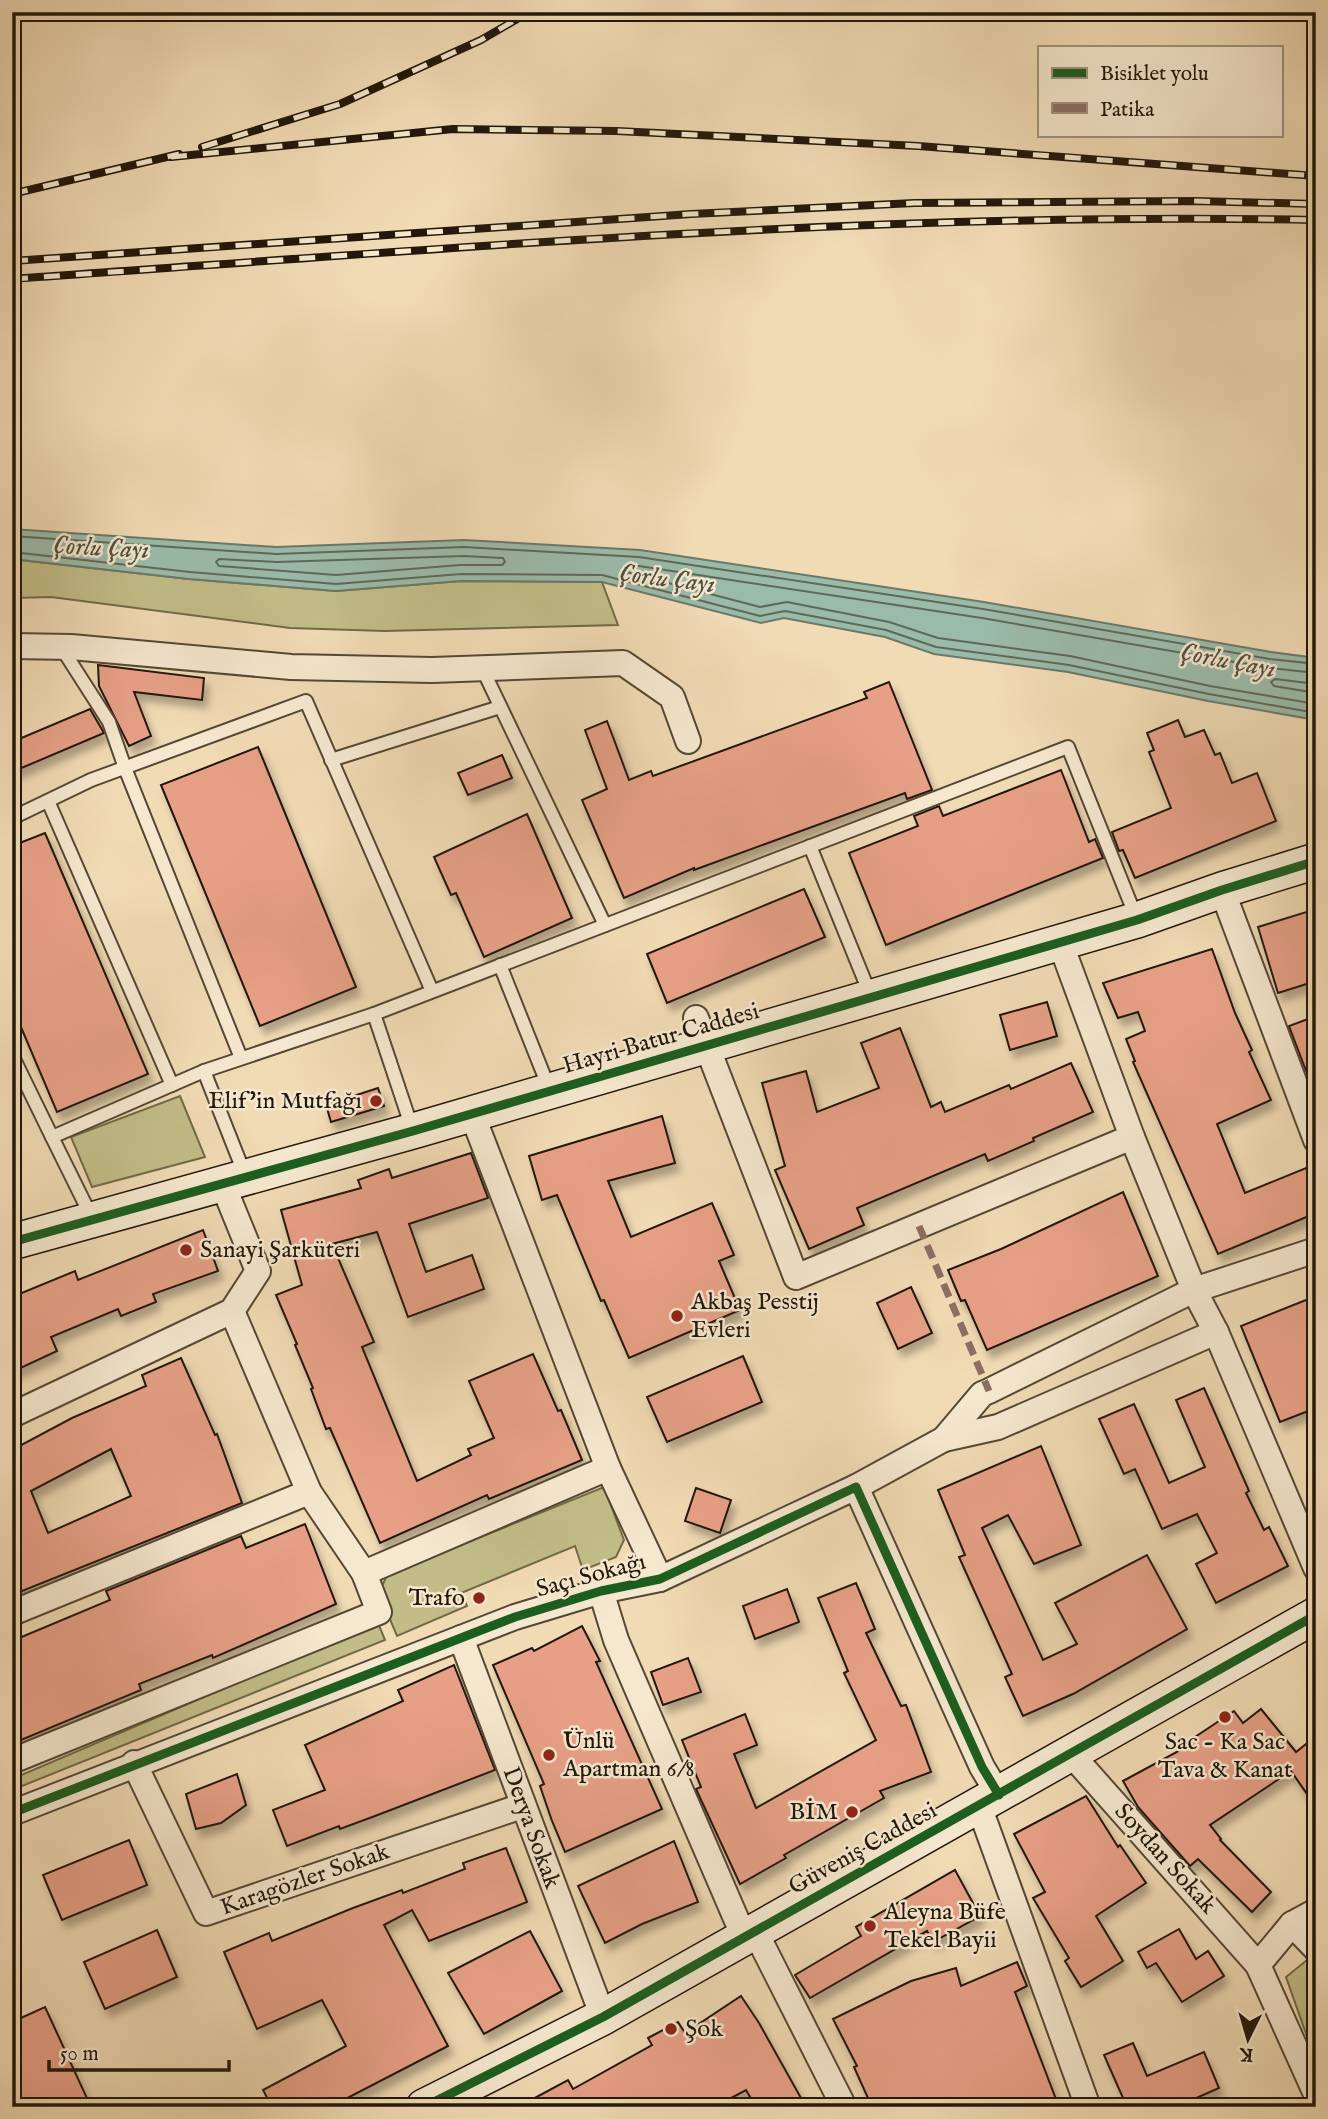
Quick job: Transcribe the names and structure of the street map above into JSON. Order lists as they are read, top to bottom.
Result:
{
  "streets": {
    "main road": ["Hayri Batur Caddesi", "Güveniş Caddesi"],
    "street": [
      "Saçı Sokağı",
      "Derya Sokak",
      "Soydan Sokak",
      "Karagözler Sokak"
    ]
  },
  "crossings": [
    ["Saçı Sokağı", "Derya Sokak"],
    ["Saçı Sokağı", "Karagözler Sokak"],
    ["Derya Sokak", "Güveniş Caddesi"],
    ["Derya Sokak", "Karagözler Sokak"],
    ["Güveniş Caddesi", "Soydan Sokak"]
  ],
  "water": ["Çorlu Çayı"],
  "places": [
    "Elif'in Mutfağı",
    "Sanayi Şarküteri",
    "Akbaş Pesstij Evleri",
    "Trafo",
    "Sac - Ka Sac Tava & Kanat",
    "Ünlü Apartman 6/8",
    "BİM",
    "Aleyna Büfe Tekel Bayii",
    "Şok"
  ],
  "legend": ["Bisiklet yolu", "Patika"],
  "scale_bar": "50 m",
  "north": "bottom"
}
